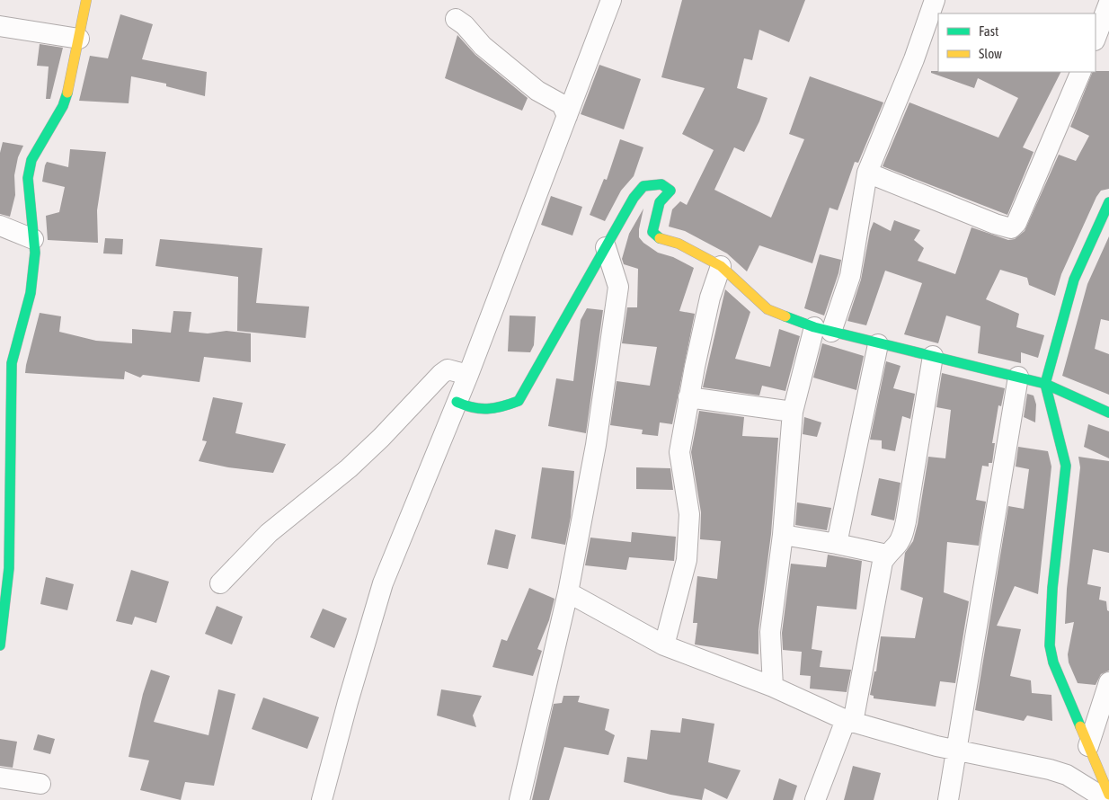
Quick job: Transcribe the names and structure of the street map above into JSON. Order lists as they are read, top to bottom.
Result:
{
  "legend": ["Fast", "Slow"]
}
